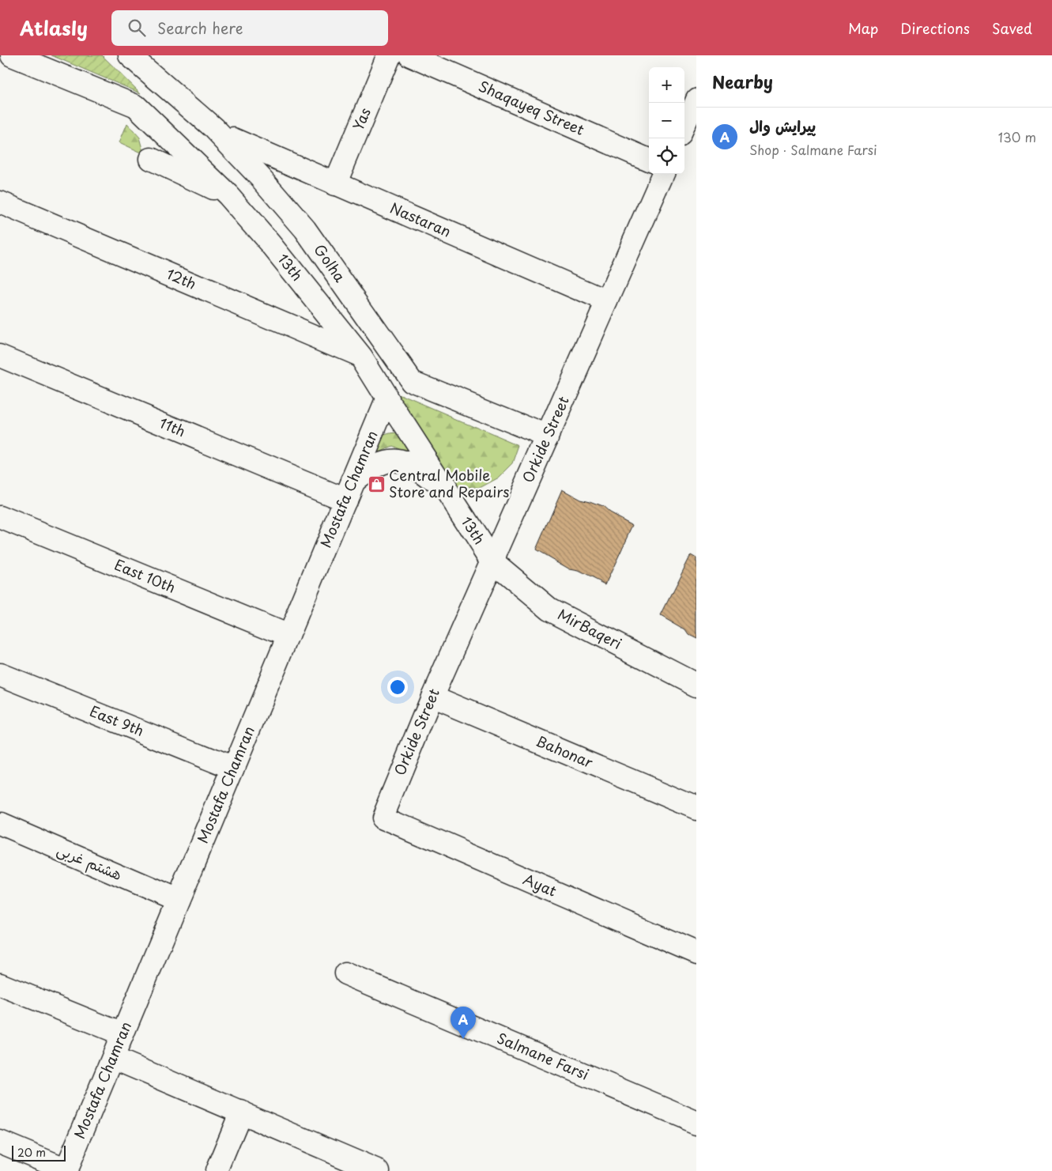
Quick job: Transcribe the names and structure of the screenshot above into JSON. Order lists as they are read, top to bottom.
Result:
{
  "streets": {
    "street": [
      "Shaqayeq Street",
      "Yas",
      "Nastaran",
      "Golha",
      "13th",
      "12th",
      "11th",
      "Orkide Street",
      "Mostafa Chamran",
      "East 10th",
      "MirBaqeri",
      "East 9th",
      "Bahonar",
      "هشتم غربی",
      "Ayat",
      "Salmane Farsi"
    ]
  },
  "crossings": [
    ["Yas", "Nastaran"],
    ["Nastaran", "Orkide Street"],
    ["Golha", "Orkide Street"],
    ["13th", "12th"],
    ["13th", "Orkide Street"],
    ["13th", "Mostafa Chamran"],
    ["13th", "MirBaqeri"],
    ["11th", "Mostafa Chamran"],
    ["Orkide Street", "MirBaqeri"],
    ["Orkide Street", "Bahonar"],
    ["Orkide Street", "Ayat"],
    ["Mostafa Chamran", "East 10th"],
    ["Mostafa Chamran", "East 9th"],
    ["Mostafa Chamran", "هشتم غربی"]
  ],
  "places": {
    "shop": ["Central Mobile Store and Repairs"]
  },
  "scale_bar": "20 m",
  "page": {
    "header": "Atlasly",
    "search": "Search here",
    "nav": ["Map", "Directions", "Saved"],
    "heading": "Nearby",
    "map_buttons": ["+", "−"],
    "list": [
      {
        "mark": "A",
        "name": "پیرایش وال",
        "note": "Shop · Salmane Farsi",
        "value": "130 m"
      }
    ],
    "pins": "A",
    "scale": "20 m"
  }
}
